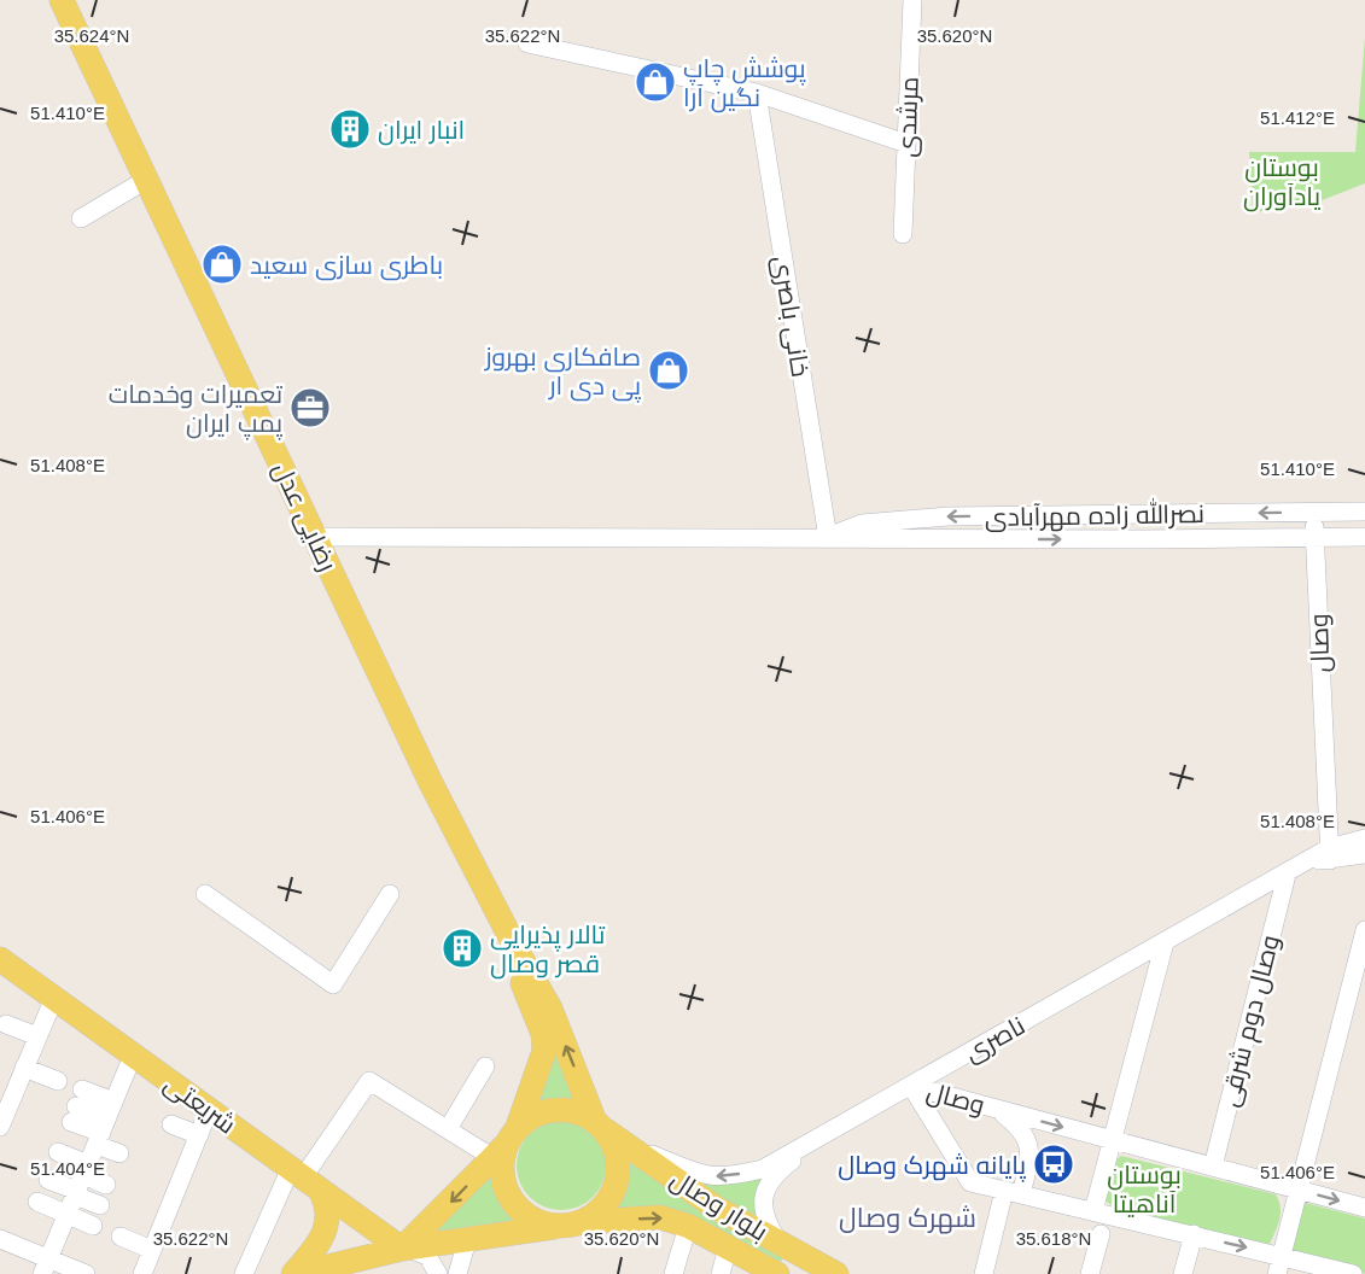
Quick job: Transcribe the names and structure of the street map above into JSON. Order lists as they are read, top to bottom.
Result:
{
  "streets": {
    "main road": ["رضایی عدل", "شریعتی", "بلوار وصال"],
    "street": [
      "مرشدی",
      "خانی باصری",
      "نصرالله زاده مهرآبادی",
      "وصال",
      "وصال دوم شرقی",
      "ناصری"
    ]
  },
  "crossings": [
    ["خانی باصری", "نصرالله زاده مهرآبادی"],
    ["نصرالله زاده مهرآبادی", "رضایی عدل"],
    ["نصرالله زاده مهرآبادی", "وصال"],
    ["رضایی عدل", "بلوار وصال"],
    ["وصال", "وصال دوم شرقی"],
    ["وصال", "ناصری"],
    ["وصال دوم شرقی", "ناصری"],
    ["ناصری", "بلوار وصال"],
    ["شریعتی", "بلوار وصال"]
  ],
  "districts": ["شهرک وصال"],
  "parks": ["بوستان یادآوران", "بوستان آناهیتا"],
  "places": {
    "shop": ["پوشش چاپ نگین آرا", "باطری سازی سعید", "صافکاری بهروز پی دی ار"],
    "building": ["انبار ایران", "تالار پذیرایی قصر وصال"],
    "office": ["تعمیرات وخدمات پمپ ایران"],
    "bus stop": ["پایانه شهرک وصال"]
  },
  "coordinates": [
    "35.624°N",
    "35.622°N",
    "35.620°N",
    "51.410°E",
    "51.412°E",
    "51.408°E",
    "51.406°E",
    "51.404°E",
    "35.618°N"
  ]
}
